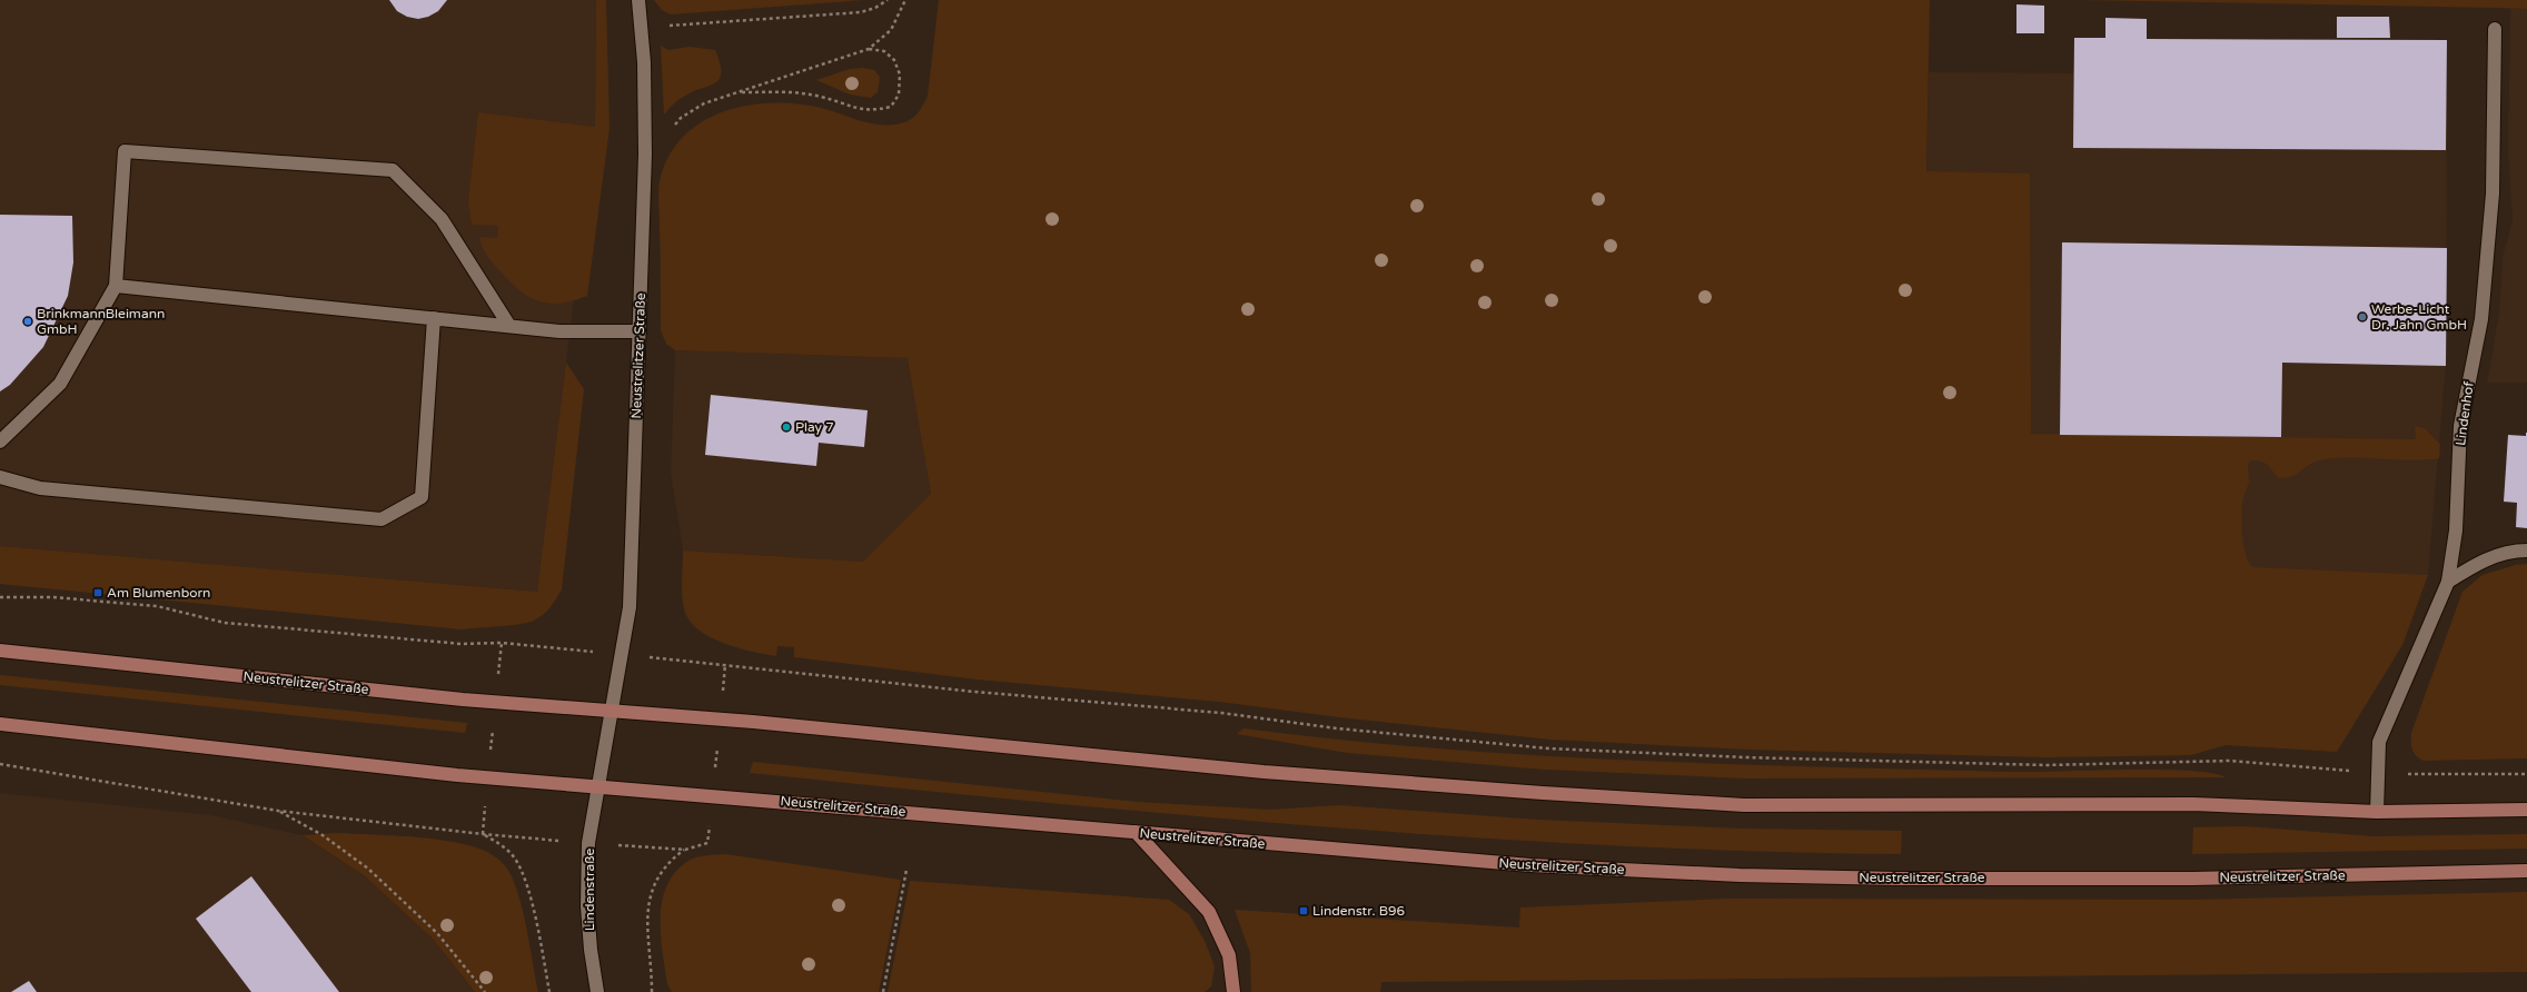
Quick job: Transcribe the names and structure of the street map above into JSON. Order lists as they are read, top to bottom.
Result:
{
  "streets": {
    "main road": ["Neustrelitzer Straße"],
    "street": ["Lindenhof", "Lindenstraße"]
  },
  "crossings": [
    ["Neustrelitzer Straße", "Lindenhof"],
    ["Neustrelitzer Straße", "Lindenstraße"]
  ],
  "places": {
    "other": ["Werbe-Licht Dr. Jahn GmbH", "BrinkmannBleimann GmbH", "Play 7"],
    "transit": ["Am Blumenborn", "Lindenstr. B96"]
  }
}
